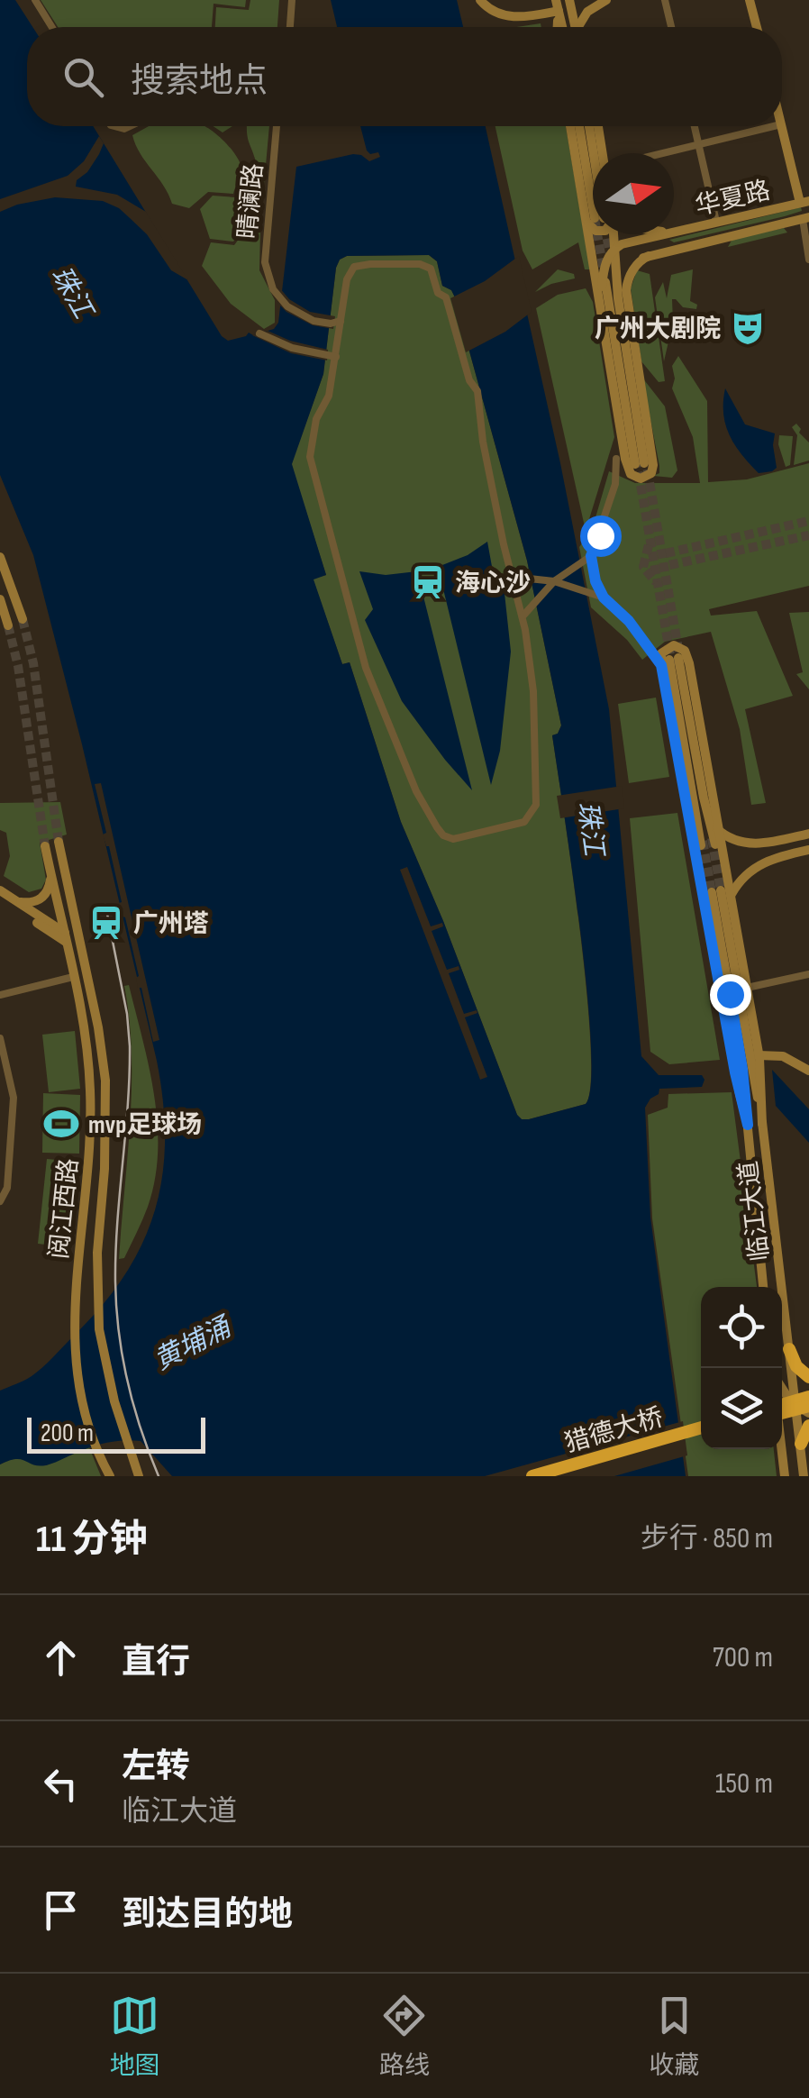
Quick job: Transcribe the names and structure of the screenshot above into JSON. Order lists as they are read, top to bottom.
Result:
{
  "streets": {
    "highway": ["猎德大桥"],
    "main road": ["华夏路", "阅江西路", "临江大道"],
    "street": ["晴澜路"]
  },
  "water": ["珠江", "黄埔涌"],
  "places": {
    "theatre": ["广州大剧院"],
    "station": ["海心沙", "广州塔"],
    "sports": ["mvp足球场"]
  },
  "scale_bar": "200 m",
  "north": "right",
  "page": {
    "search": "搜索地点",
    "scale": "200 m",
    "heading": ["11 分钟", "步行 · 850 m"],
    "list": [
      ["直行", "700 m"],
      ["左转", "临江大道", "150 m"],
      "到达目的地"
    ],
    "nav": ["地图", "路线", "收藏"]
  }
}
